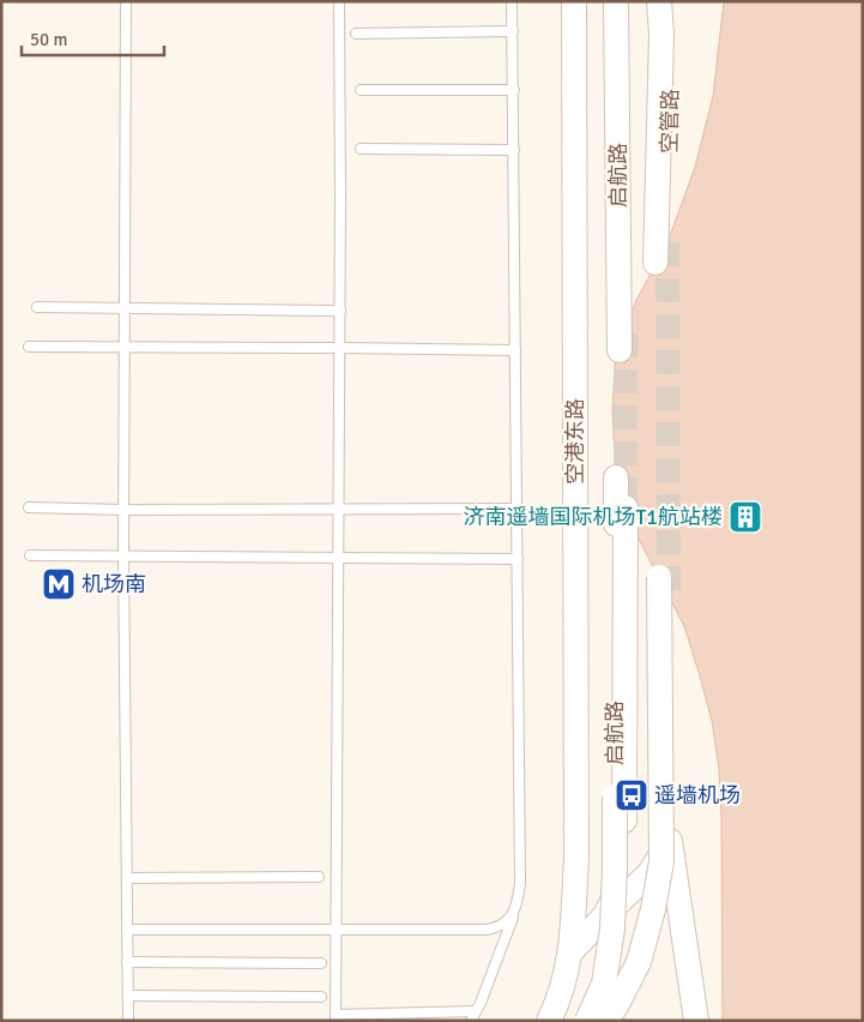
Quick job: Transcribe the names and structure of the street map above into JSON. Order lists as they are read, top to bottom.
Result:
{
  "streets": {
    "main road": ["空管路", "启航路", "空港东路"]
  },
  "places": {
    "building": ["济南遥墙国际机场T1航站楼"],
    "metro station": ["机场南"],
    "bus stop": ["遥墙机场"]
  },
  "scale_bar": "50 m"
}
